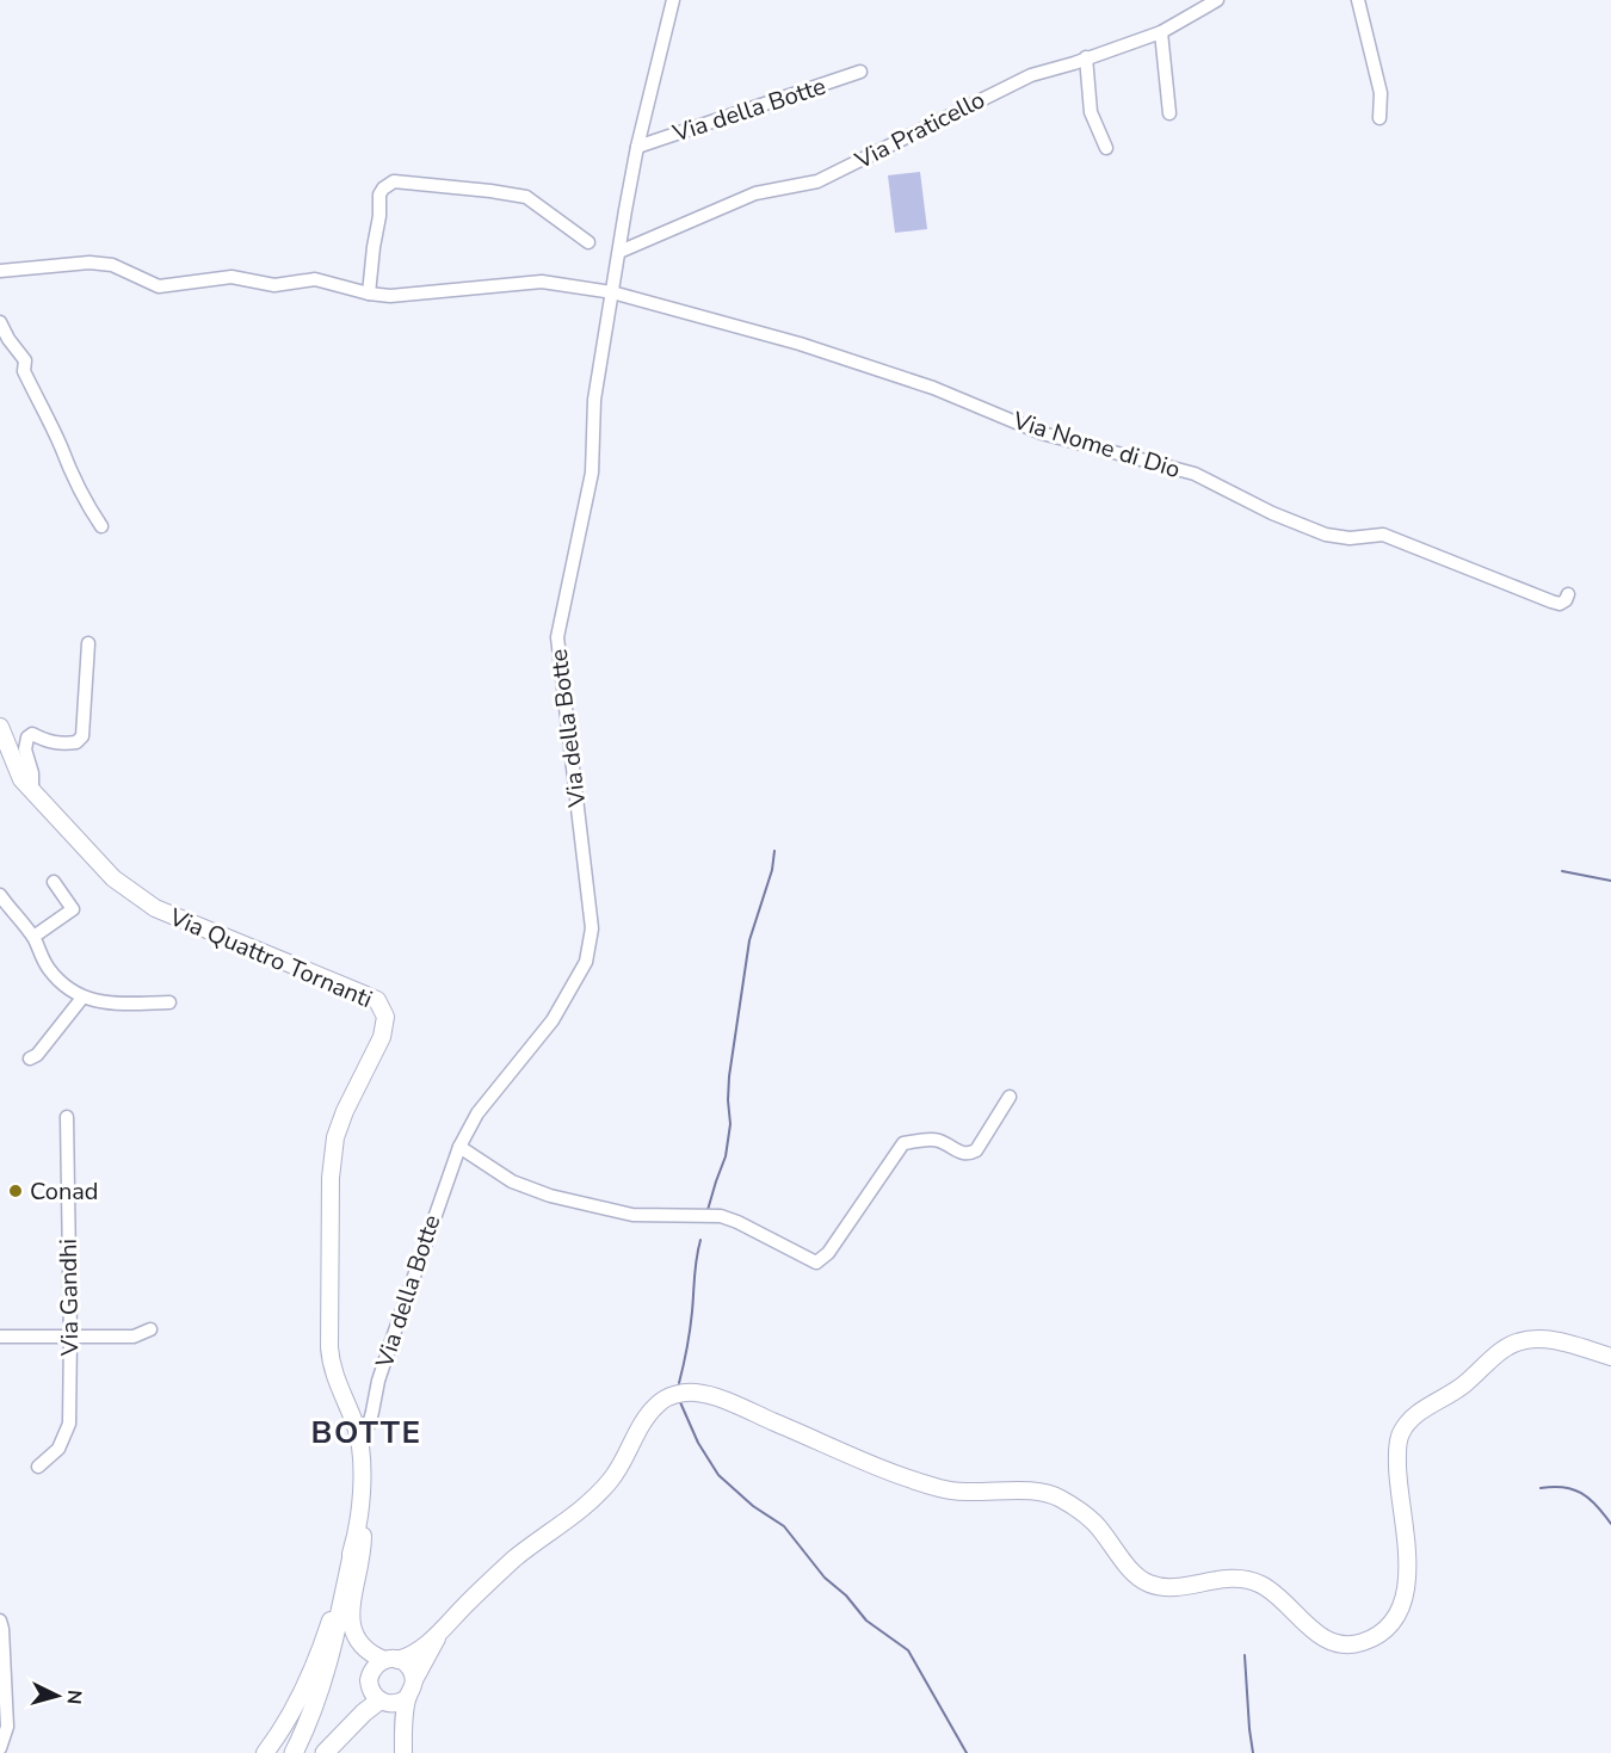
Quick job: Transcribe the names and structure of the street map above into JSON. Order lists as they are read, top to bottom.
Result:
{
  "streets": {
    "main road": ["Via Quattro Tornanti"],
    "street": [
      "Via della Botte",
      "Via Praticello",
      "Via Nome di Dio",
      "Via Gandhi"
    ]
  },
  "crossings": [
    ["Via della Botte", "Via Praticello"],
    ["Via della Botte", "Via Nome di Dio"],
    ["Via della Botte", "Via Quattro Tornanti"]
  ],
  "districts": ["BOTTE"],
  "places": ["Conad"],
  "north": "right"
}
